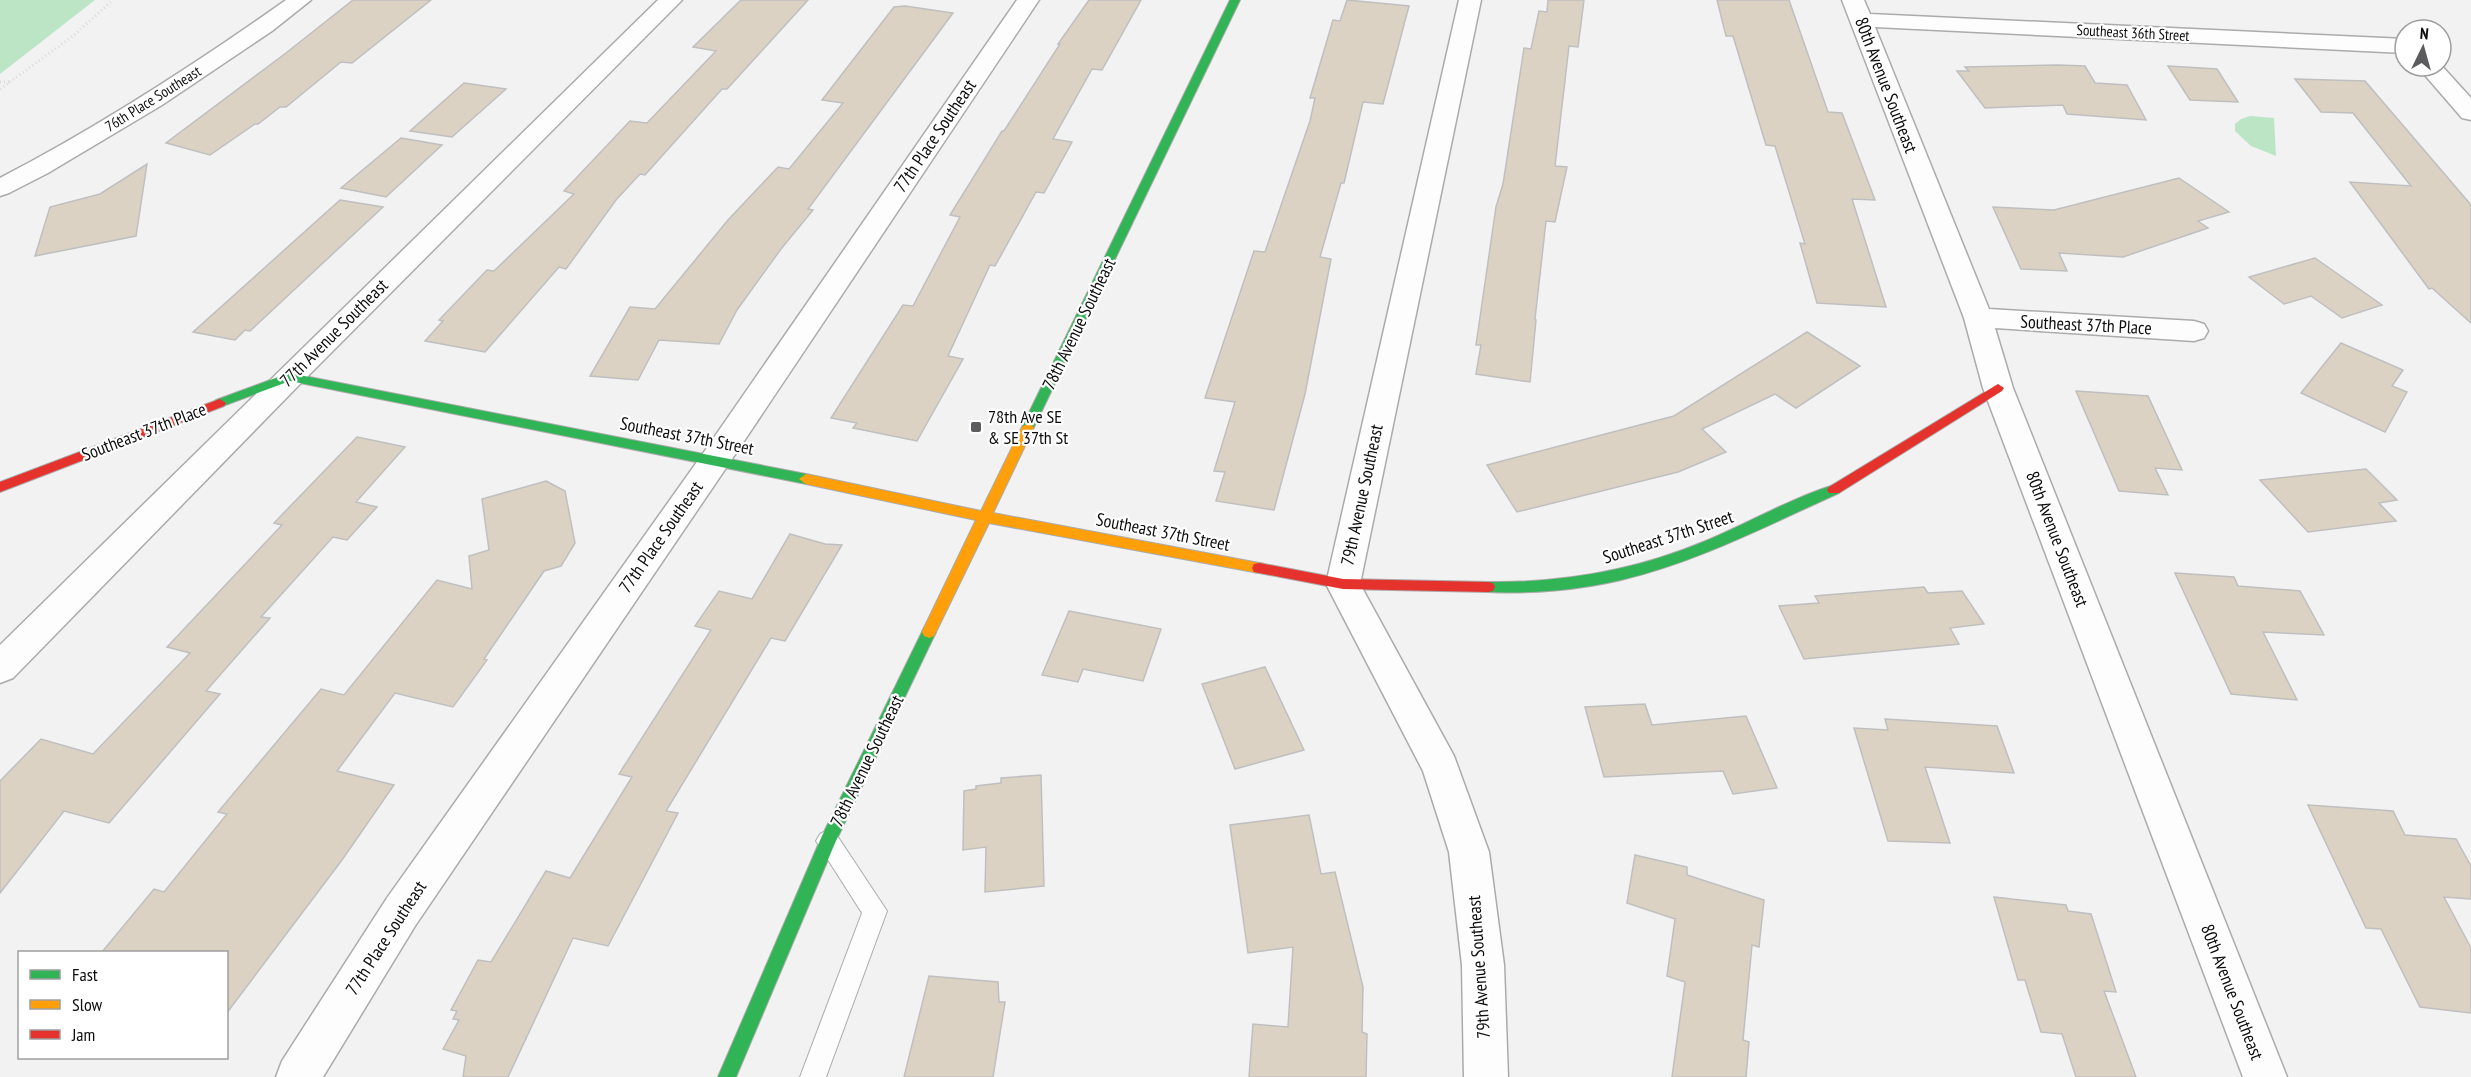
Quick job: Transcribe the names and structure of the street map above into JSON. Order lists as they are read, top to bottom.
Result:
{
  "streets": {
    "street": [
      "Southeast 36th Street",
      "80th Avenue Southeast",
      "76th Place Southeast",
      "77th Place Southeast",
      "78th Avenue Southeast",
      "Southeast 37th Place",
      "77th Avenue Southeast",
      "Southeast 37th Street",
      "79th Avenue Southeast"
    ]
  },
  "crossings": [
    ["Southeast 36th Street", "80th Avenue Southeast"],
    ["80th Avenue Southeast", "Southeast 37th Place"],
    ["80th Avenue Southeast", "Southeast 37th Street"],
    ["77th Place Southeast", "Southeast 37th Street"],
    ["78th Avenue Southeast", "Southeast 37th Street"],
    ["Southeast 37th Place", "77th Avenue Southeast"],
    ["Southeast 37th Place", "Southeast 37th Street"],
    ["77th Avenue Southeast", "Southeast 37th Street"],
    ["Southeast 37th Street", "79th Avenue Southeast"]
  ],
  "places": {
    "transit": ["78th Ave SE & SE 37th St"]
  },
  "legend": ["Fast", "Slow", "Jam"],
  "north": "top"
}
